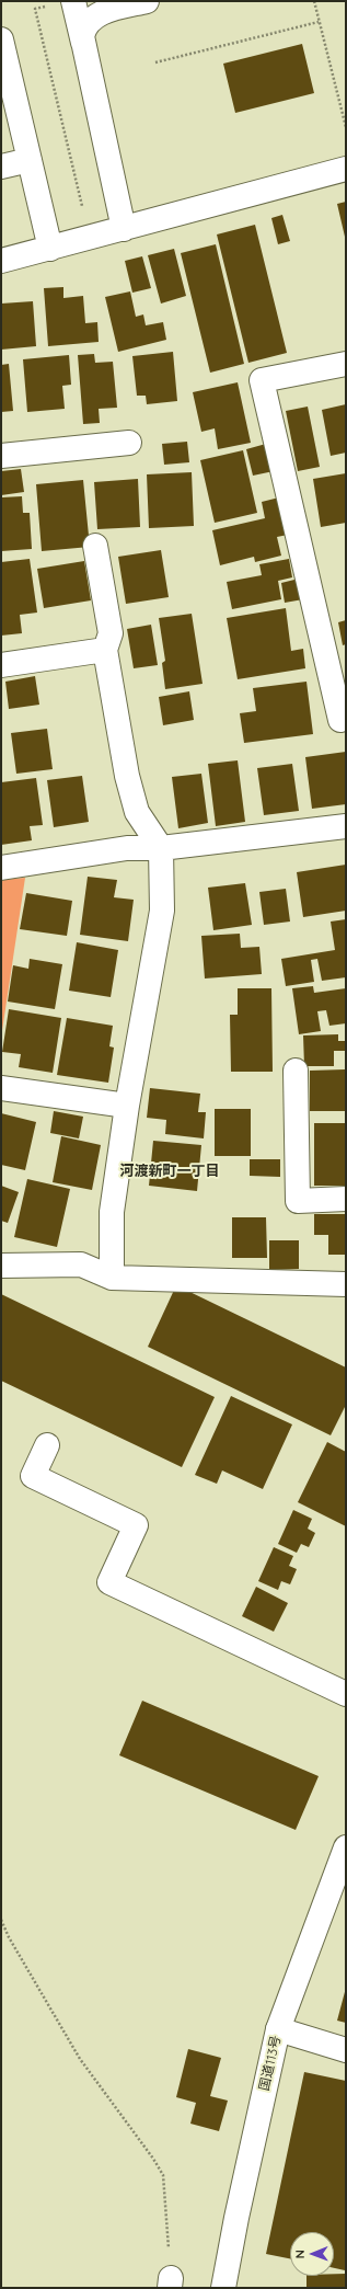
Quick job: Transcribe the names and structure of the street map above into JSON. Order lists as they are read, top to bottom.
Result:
{
  "streets": {
    "main road": ["国道113号"]
  },
  "districts": ["河渡新町一丁目"],
  "north": "left"
}
